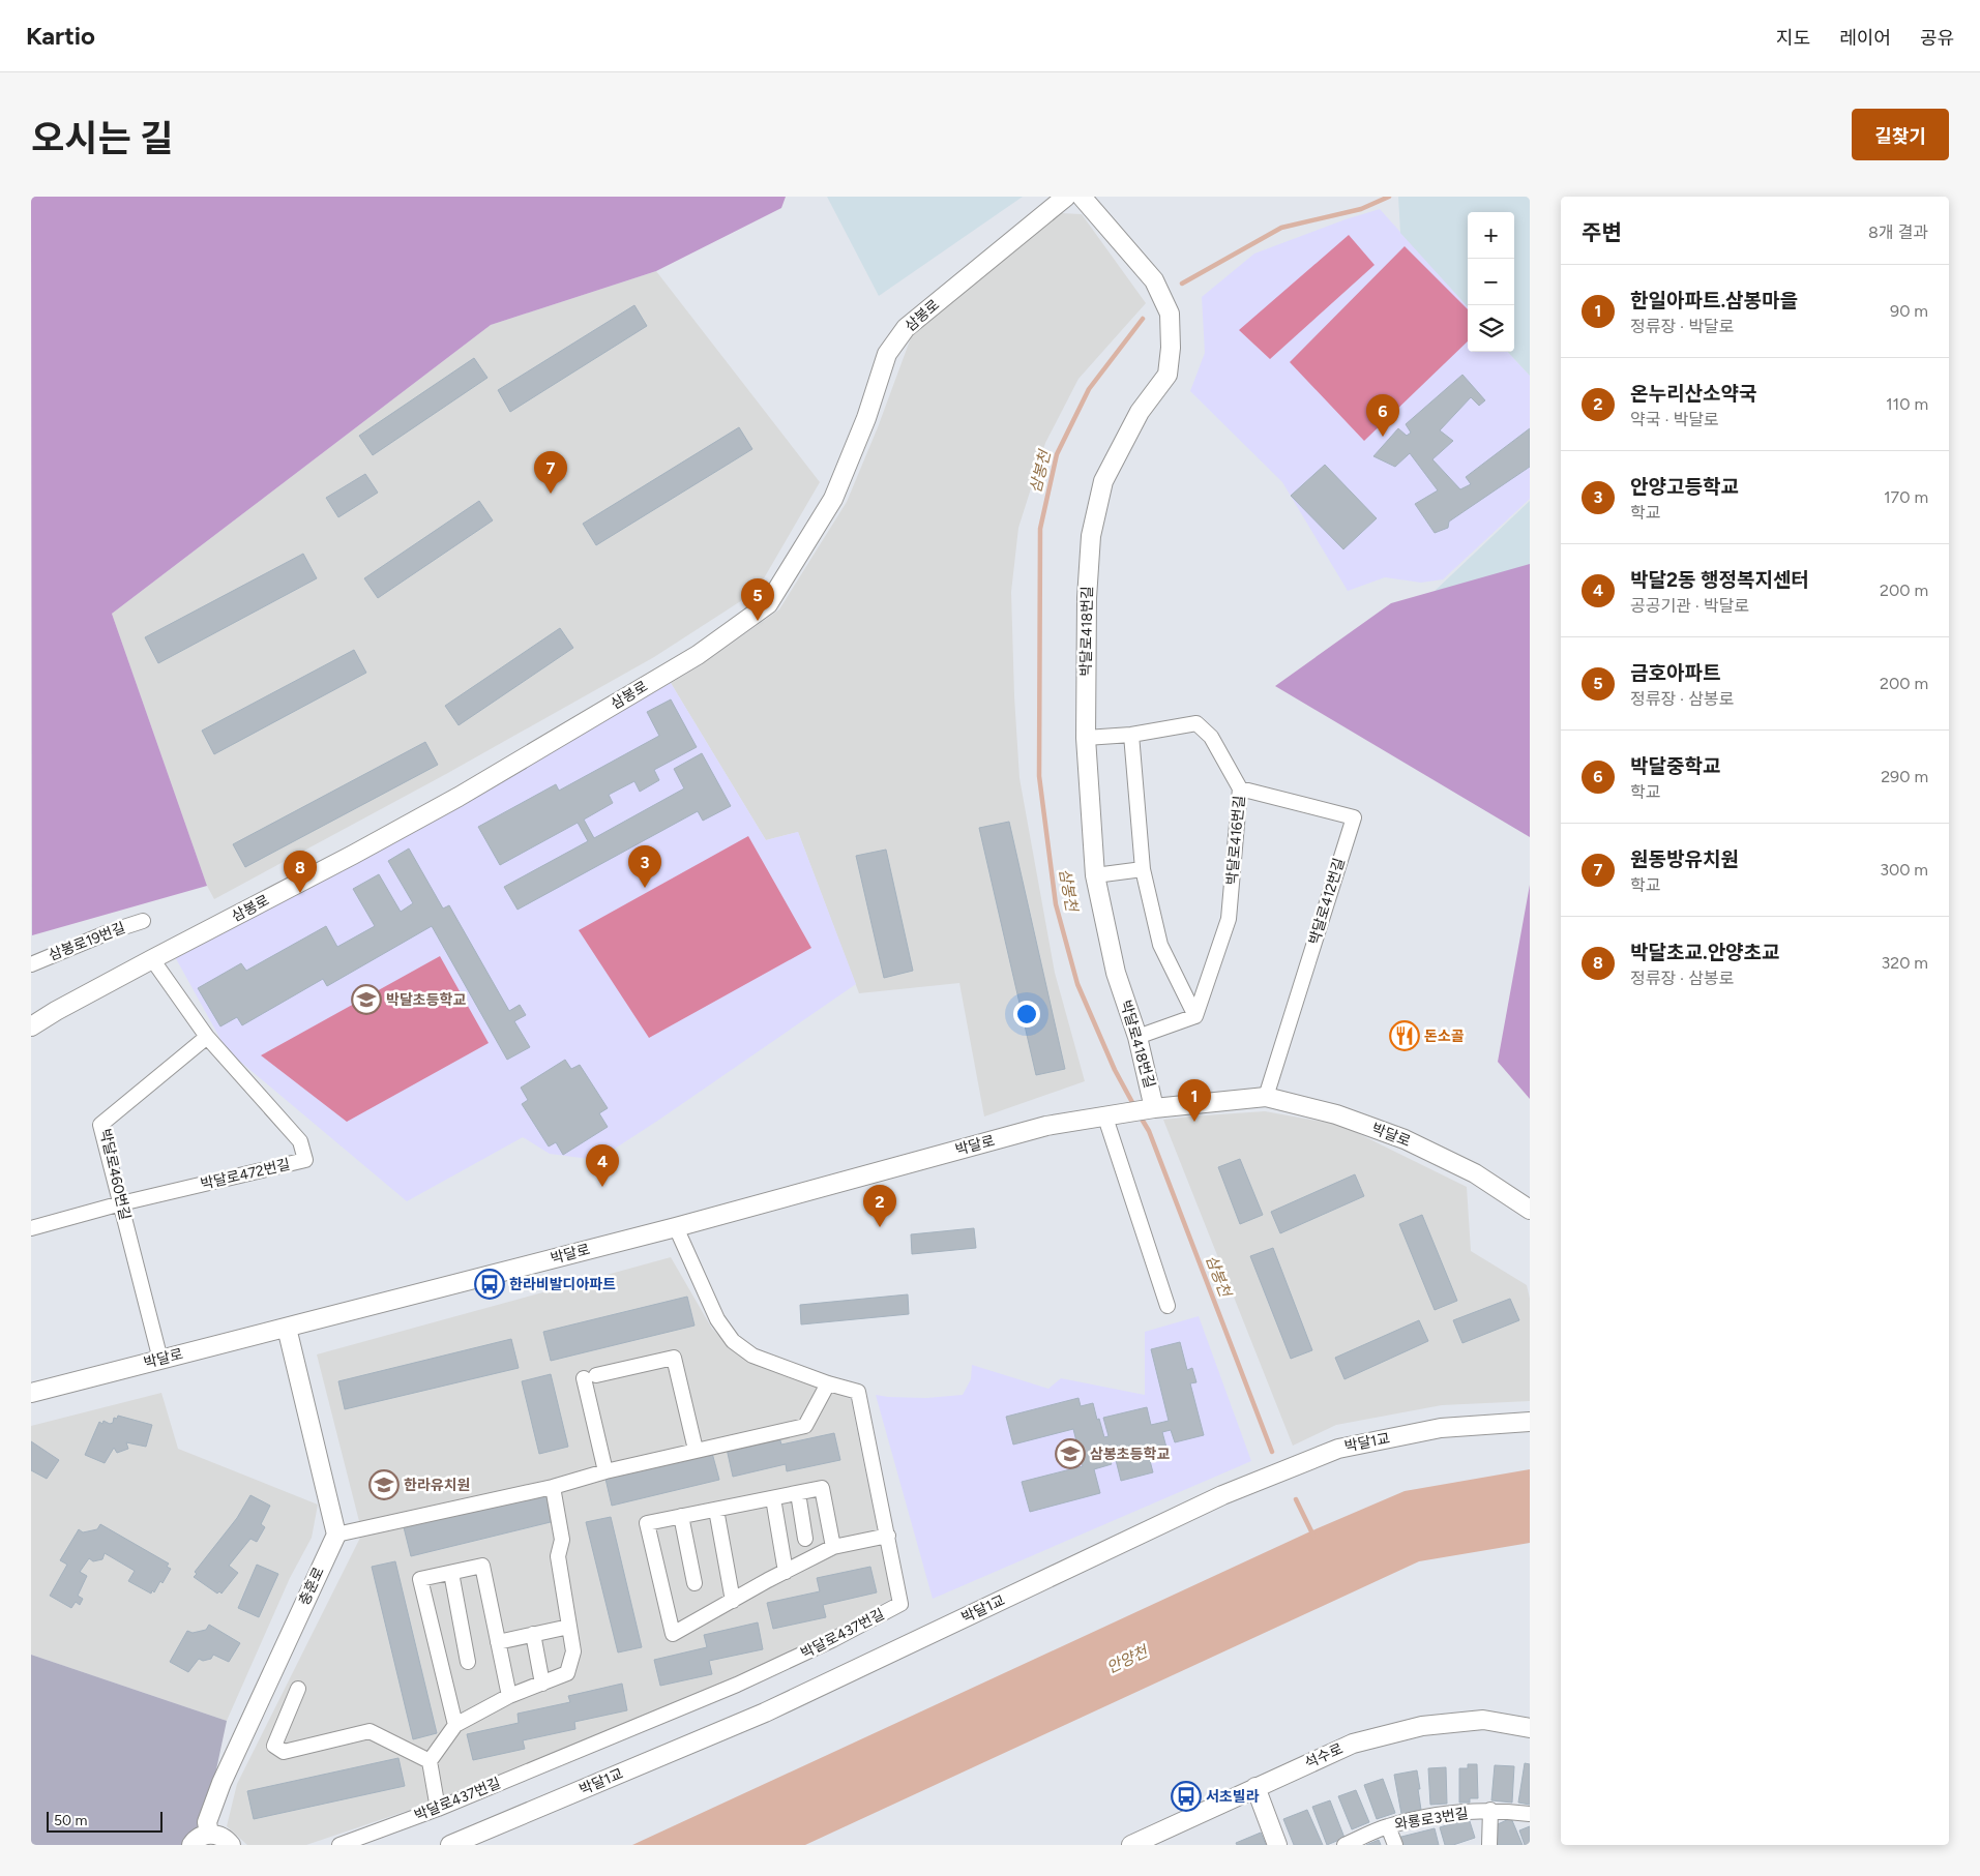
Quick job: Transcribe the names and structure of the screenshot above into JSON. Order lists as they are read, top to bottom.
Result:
{
  "streets": {
    "street": [
      "삼봉로",
      "박달로418번길",
      "박달로416번길",
      "박달로412번길",
      "삼봉로19번길",
      "박달로",
      "박달로460번길",
      "박달로472번길",
      "박달1교",
      "충훈로",
      "박달로437번길",
      "석수로",
      "와룡로3번길"
    ]
  },
  "crossings": [
    ["박달로418번길", "박달로416번길"],
    ["박달로418번길", "박달로"],
    ["박달로416번길", "박달로412번길"],
    ["박달로412번길", "박달로"],
    ["박달로", "박달로460번길"],
    ["박달로", "박달로437번길"],
    ["박달로460번길", "박달로472번길"]
  ],
  "water": ["삼봉천", "안양천"],
  "places": {
    "school or university": ["박달초등학교", "삼봉초등학교", "한라유치원"],
    "restaurant": ["돈소골"],
    "bus stop": ["한라비발디아파트", "서초빌라"]
  },
  "scale_bar": "50 m",
  "page": {
    "header": "Kartio",
    "nav": ["지도", "레이어", "공유"],
    "title": "오시는 길",
    "buttons": "길찾기",
    "heading": ["주변", "8개 결과"],
    "map_buttons": ["+", "−"],
    "list": [
      {
        "mark": "1",
        "name": "한일아파트.삼봉마을",
        "note": "정류장 · 박달로",
        "value": "90 m"
      },
      {
        "mark": "2",
        "name": "온누리산소약국",
        "note": "약국 · 박달로",
        "value": "110 m"
      },
      {
        "mark": "3",
        "name": "안양고등학교",
        "note": "학교",
        "value": "170 m"
      },
      {
        "mark": "4",
        "name": "박달2동 행정복지센터",
        "note": "공공기관 · 박달로",
        "value": "200 m"
      },
      {
        "mark": "5",
        "name": "금호아파트",
        "note": "정류장 · 삼봉로",
        "value": "200 m"
      },
      {
        "mark": "6",
        "name": "박달중학교",
        "note": "학교",
        "value": "290 m"
      },
      {
        "mark": "7",
        "name": "원동방유치원",
        "note": "학교",
        "value": "300 m"
      },
      {
        "mark": "8",
        "name": "박달초교.안양초교",
        "note": "정류장 · 삼봉로",
        "value": "320 m"
      }
    ],
    "pins": [
      "6",
      "7",
      "5",
      "3",
      "8",
      "1",
      "4",
      "2"
    ],
    "scale": "50 m"
  }
}
